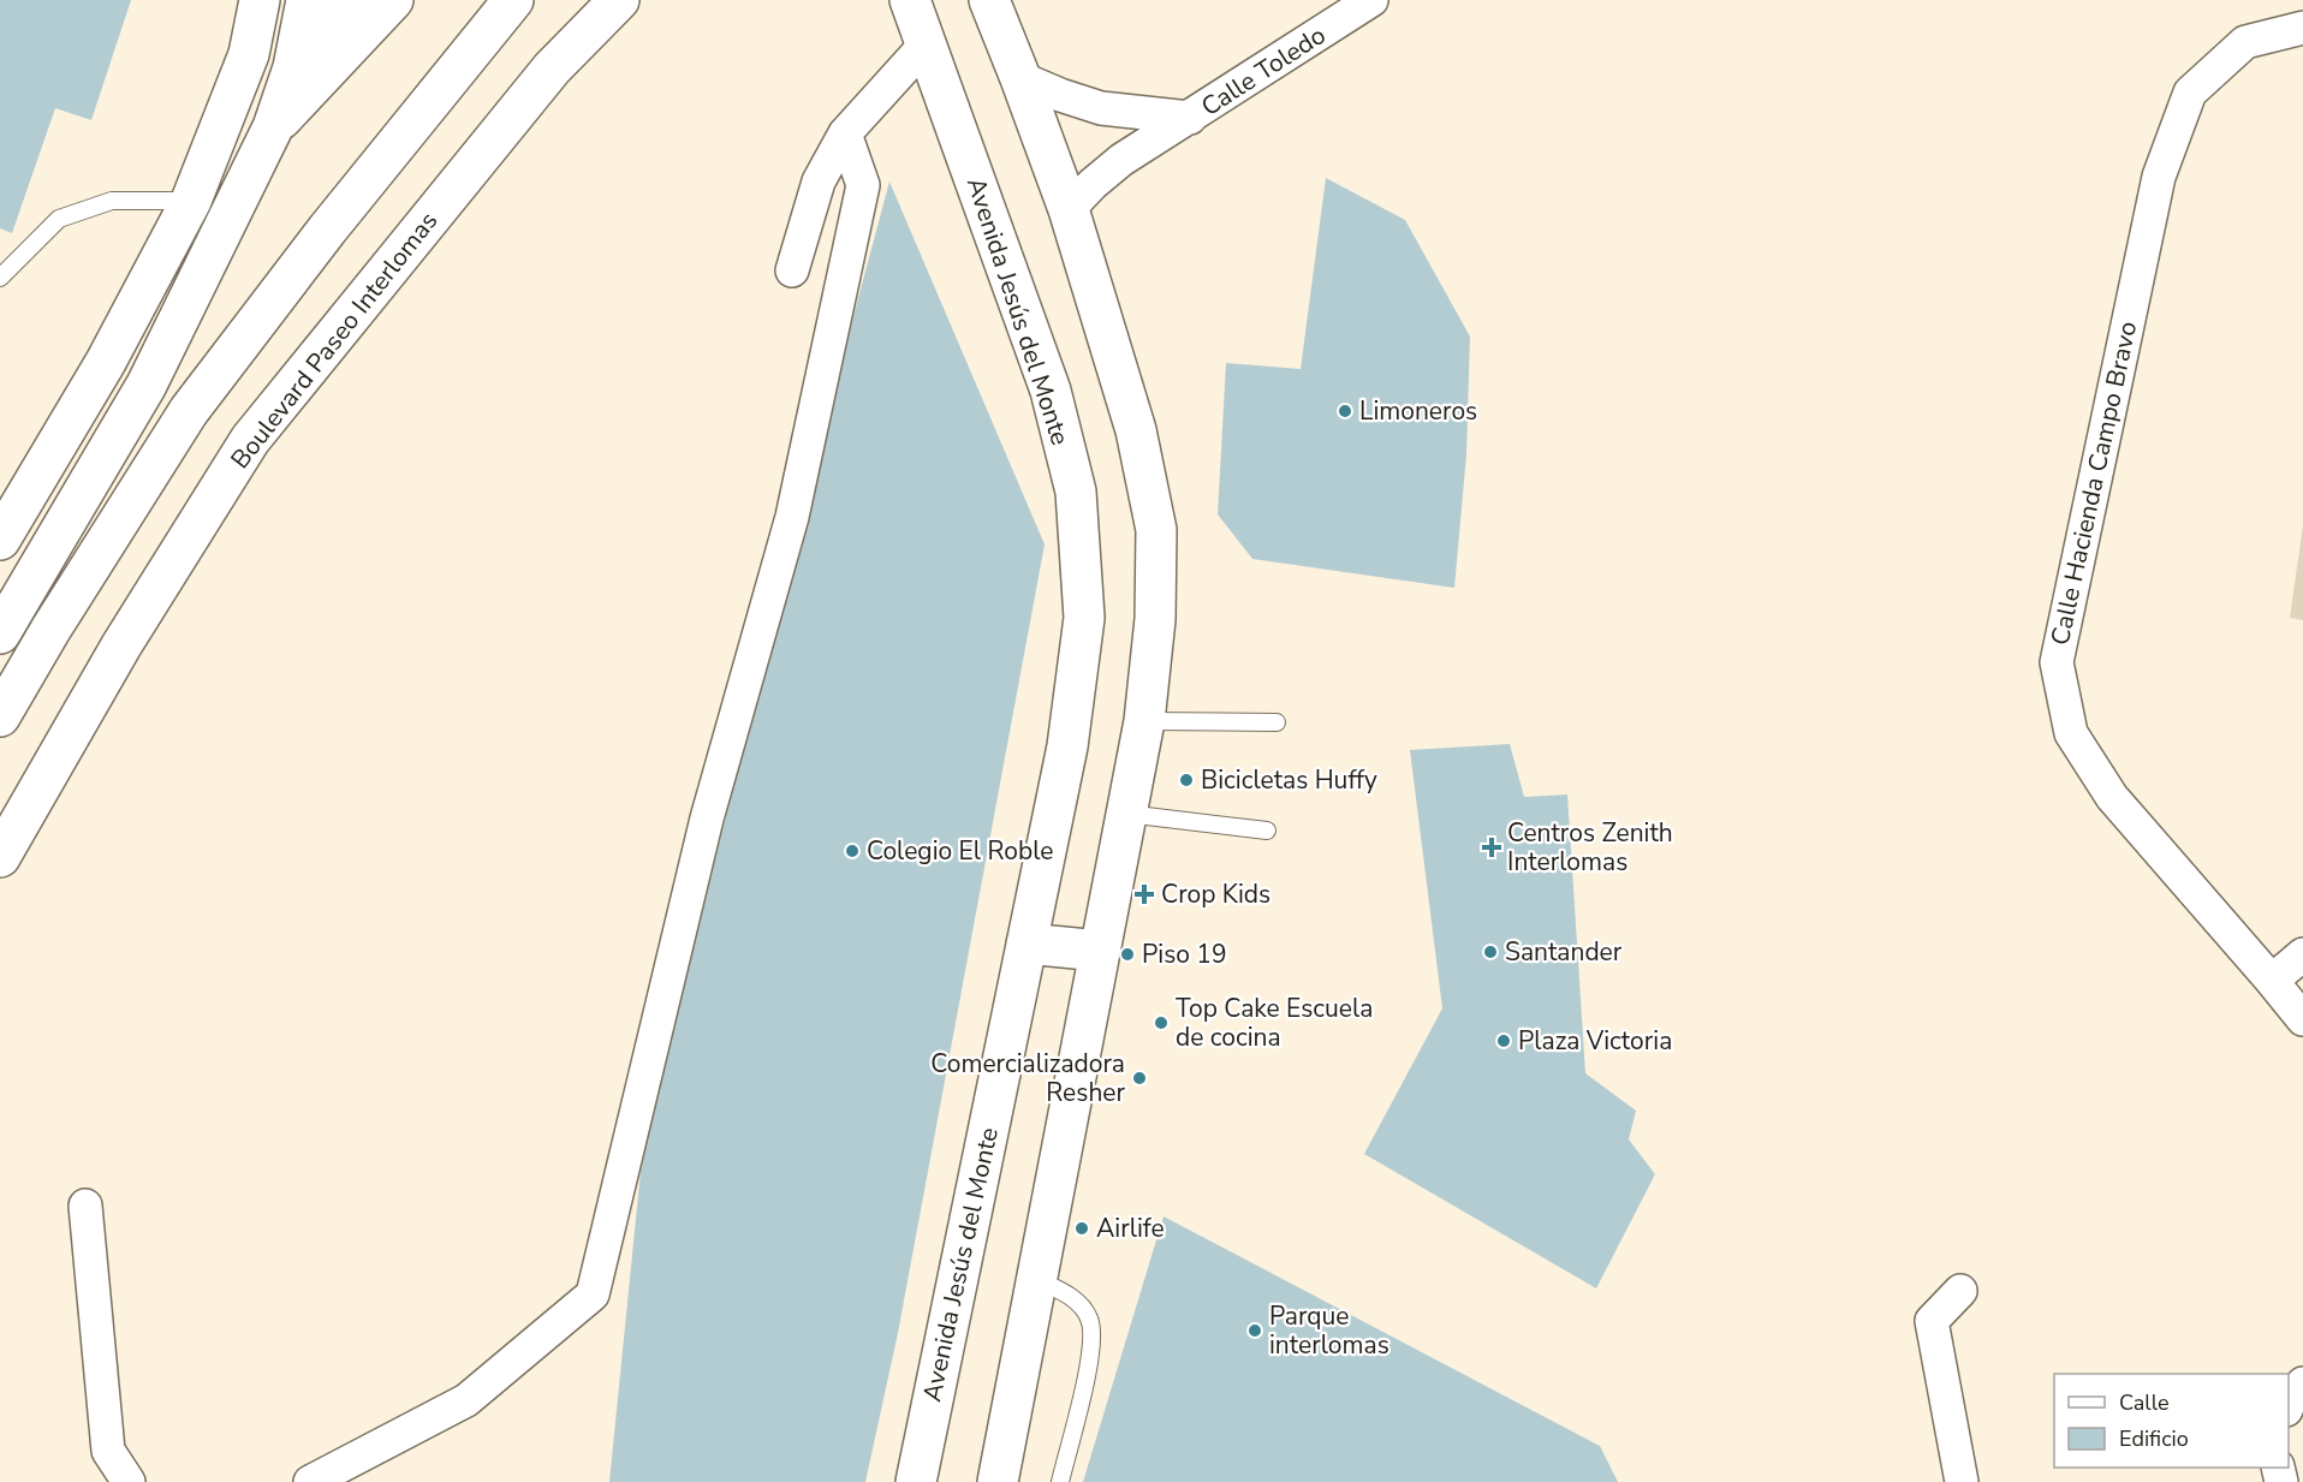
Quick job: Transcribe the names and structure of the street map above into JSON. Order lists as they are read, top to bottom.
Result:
{
  "streets": {
    "main road": ["Avenida Jesús del Monte", "Boulevard Paseo Interlomas"],
    "street": ["Calle Toledo", "Calle Hacienda Campo Bravo"]
  },
  "places": {
    "other": [
      "Limoneros",
      "Bicicletas Huffy",
      "Colegio El Roble",
      "Santander",
      "Piso 19",
      "Top Cake Escuela de cocina",
      "Plaza Victoria",
      "Comercializadora Resher",
      "Airlife",
      "Parque interlomas"
    ],
    "health": ["Centros Zenith Interlomas", "Crop Kids"]
  },
  "legend": ["Calle", "Edificio"]
}
